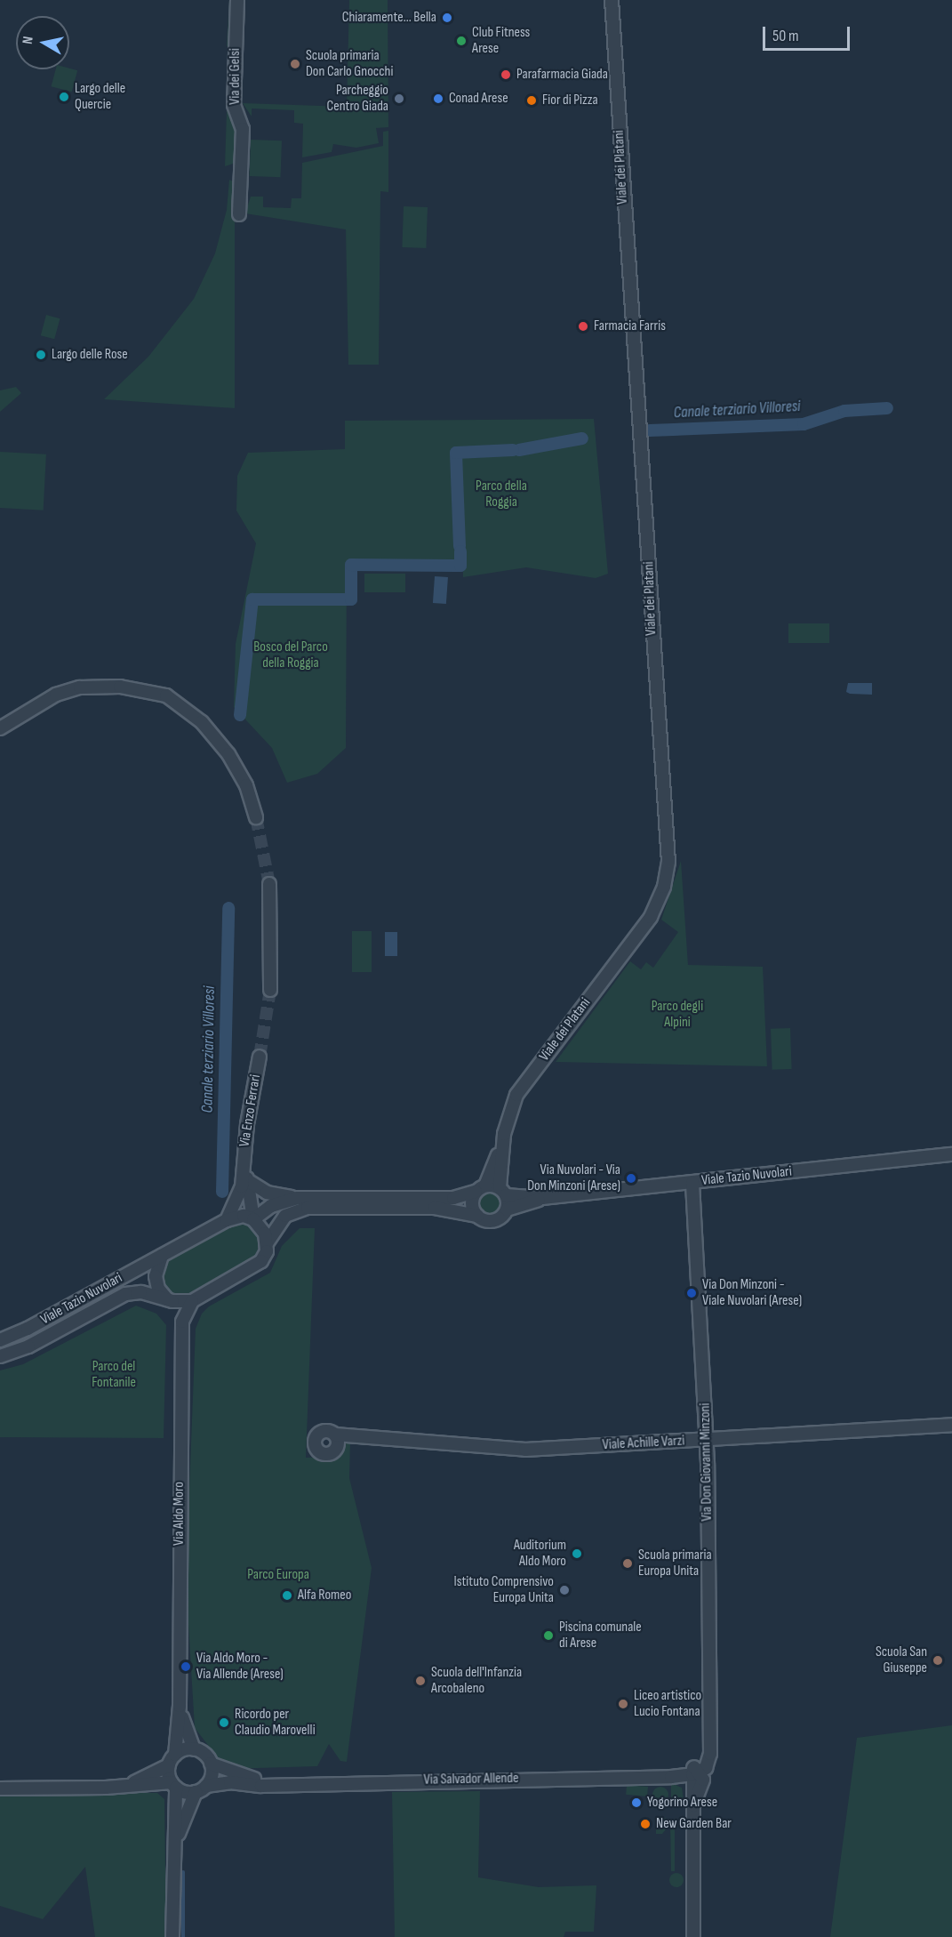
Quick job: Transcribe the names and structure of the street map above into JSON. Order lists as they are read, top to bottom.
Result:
{
  "streets": {
    "street": [
      "Via dei Gelsi",
      "Viale dei Platani",
      "Via Enzo Ferrari",
      "Viale Tazio Nuvolari",
      "Viale Achille Varzi",
      "Via Don Giovanni Minzoni",
      "Via Aldo Moro",
      "Via Salvador Allende"
    ]
  },
  "crossings": [
    ["Viale dei Platani", "Viale Tazio Nuvolari"],
    ["Via Enzo Ferrari", "Viale Tazio Nuvolari"],
    ["Viale Tazio Nuvolari", "Via Don Giovanni Minzoni"],
    ["Viale Tazio Nuvolari", "Via Aldo Moro"],
    ["Viale Achille Varzi", "Via Don Giovanni Minzoni"],
    ["Via Don Giovanni Minzoni", "Via Salvador Allende"],
    ["Via Aldo Moro", "Via Salvador Allende"]
  ],
  "water": ["Canale terziario Villoresi"],
  "parks": [
    "Parco della Roggia",
    "Bosco del Parco della Roggia",
    "Parco degli Alpini",
    "Parco del Fontanile",
    "Parco Europa"
  ],
  "places": [
    "Chiaramente... Bella",
    "Club Fitness Arese",
    "Scuola primaria Don Carlo Gnocchi",
    "Parafarmacia Giada",
    "Largo delle Quercie",
    "Parcheggio Centro Giada",
    "Conad Arese",
    "Fior di Pizza",
    "Farmacia Farris",
    "Largo delle Rose",
    "Via Nuvolari - Via Don Minzoni (Arese)",
    "Via Don Minzoni - Viale Nuvolari (Arese)",
    "Auditorium Aldo Moro",
    "Scuola primaria Europa Unita",
    "Istituto Comprensivo Europa Unita",
    "Alfa Romeo",
    "Piscina comunale di Arese",
    "Scuola San Giuseppe",
    "Via Aldo Moro - Via Allende (Arese)",
    "Scuola dell'Infanzia Arcobaleno",
    "Liceo artistico Lucio Fontana",
    "Ricordo per Claudio Marovelli",
    "Yogorino Arese",
    "New Garden Bar"
  ],
  "scale_bar": "50 m",
  "north": "left"
}
